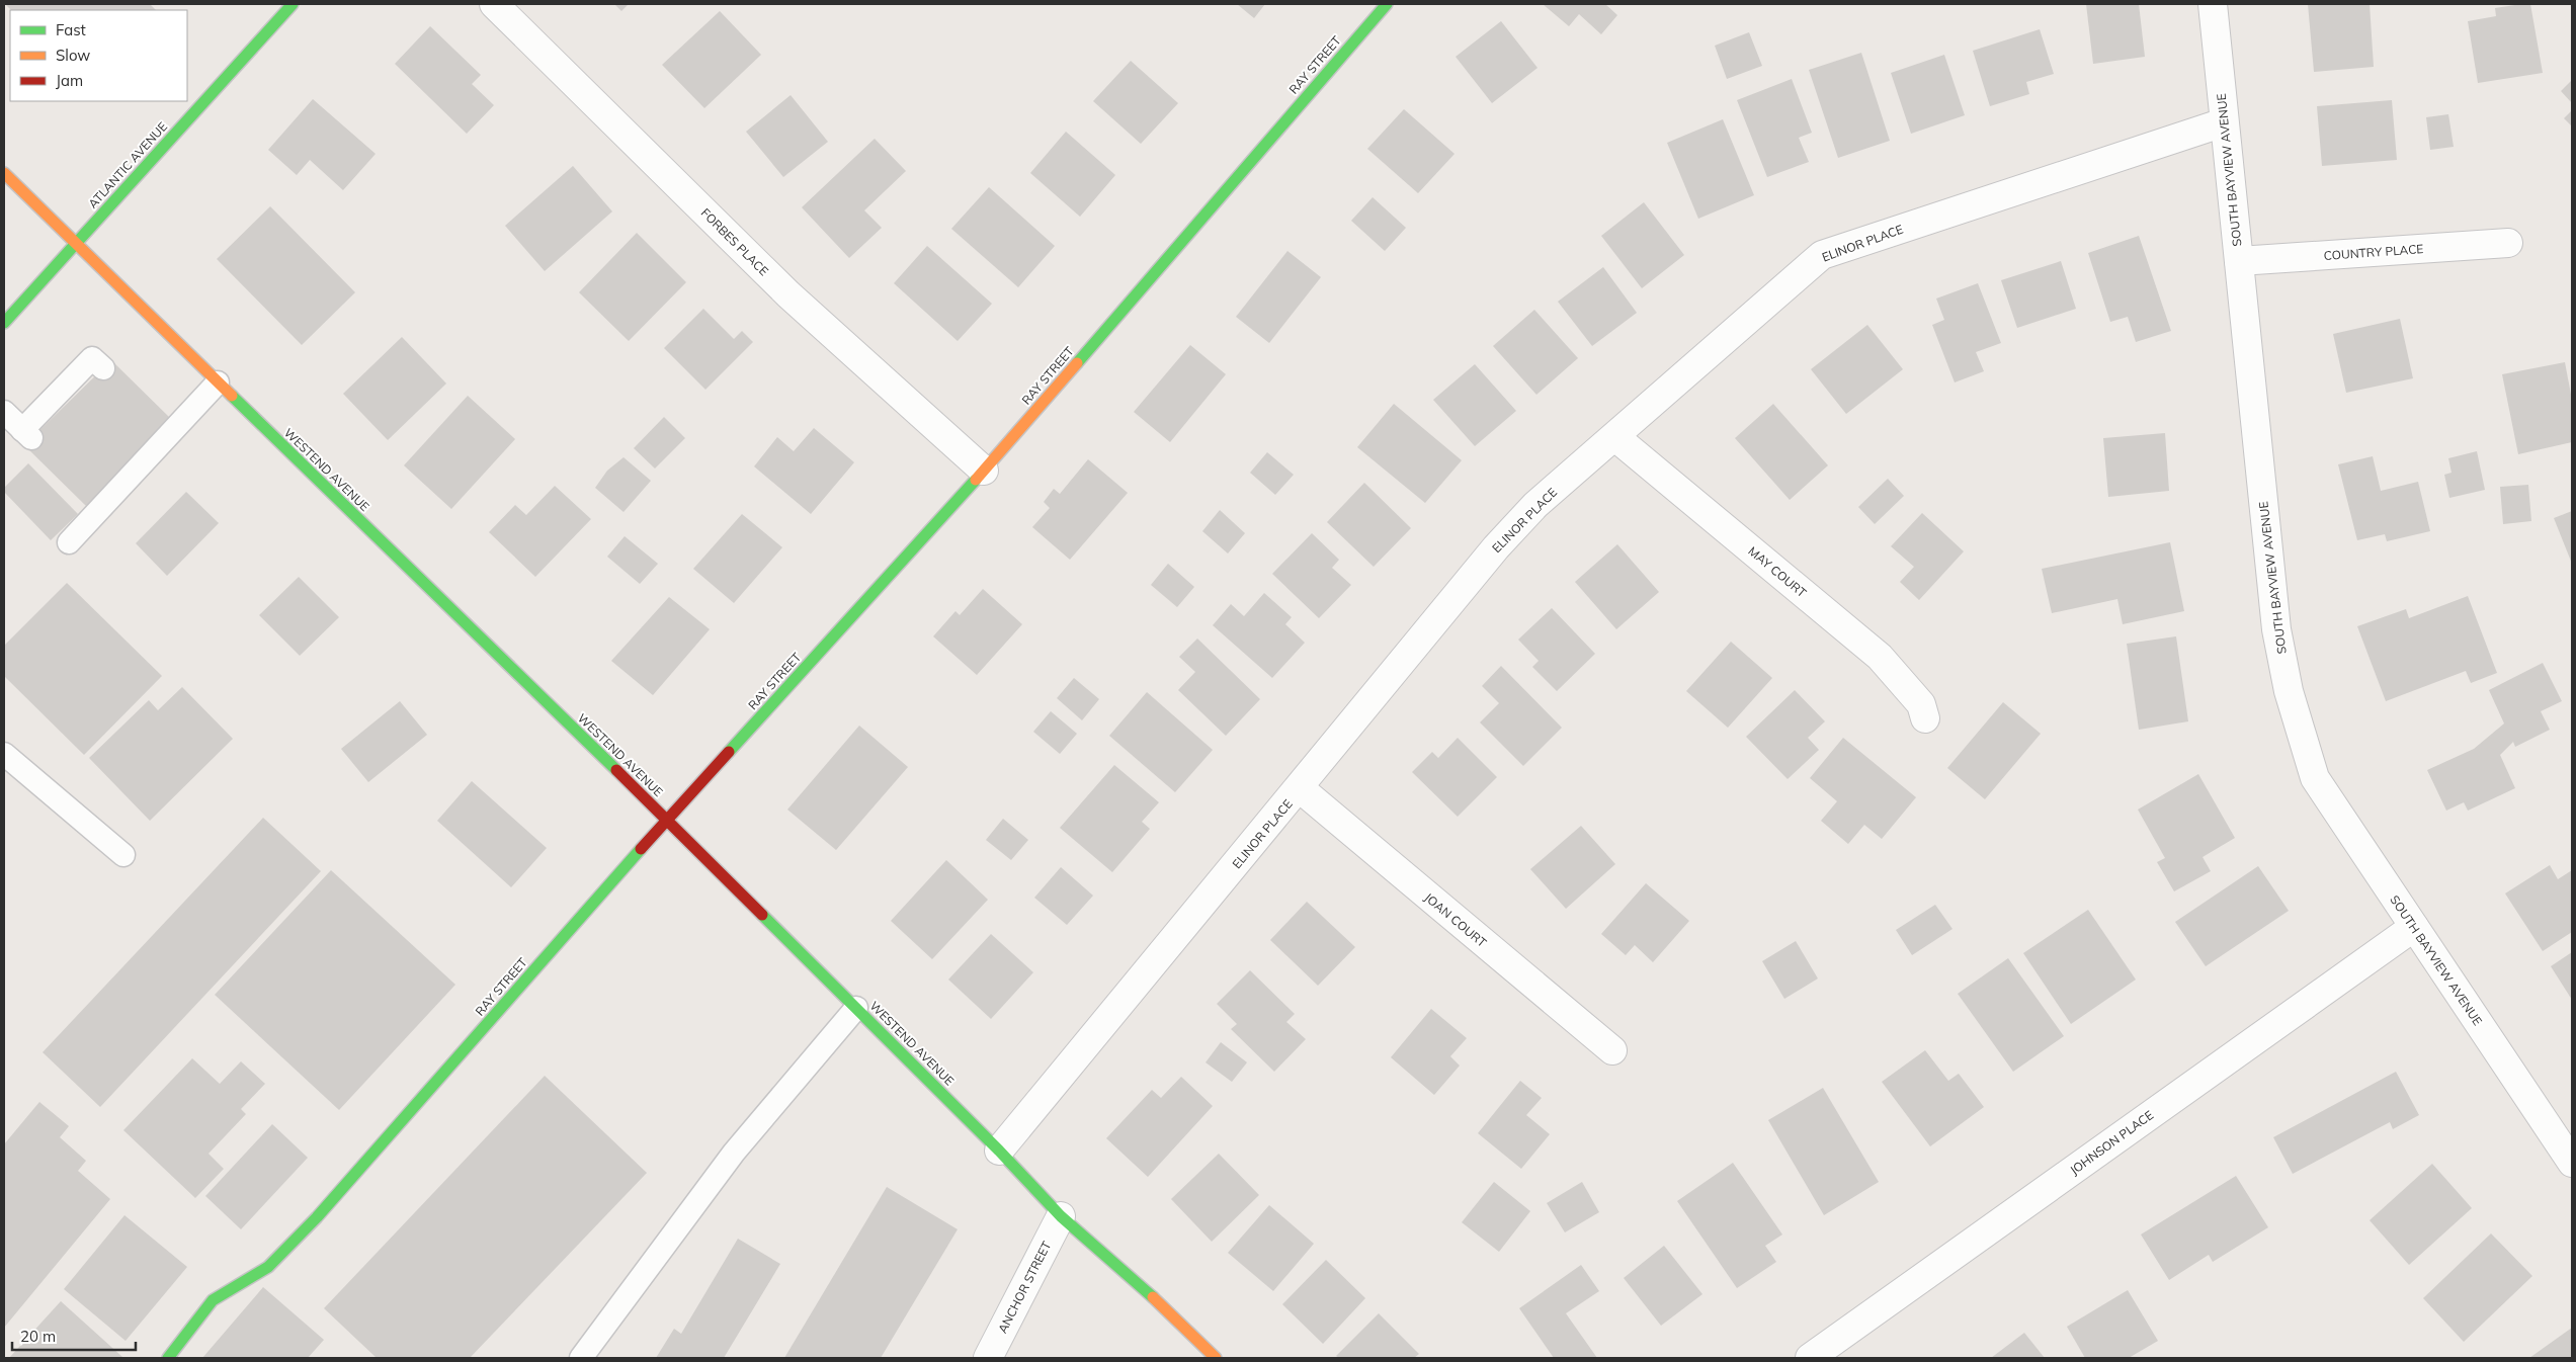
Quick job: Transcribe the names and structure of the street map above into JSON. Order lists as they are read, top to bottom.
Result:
{
  "streets": {
    "street": [
      "RAY STREET",
      "ATLANTIC AVENUE",
      "SOUTH BAYVIEW AVENUE",
      "FORBES PLACE",
      "ELINOR PLACE",
      "COUNTRY PLACE",
      "WESTEND AVENUE",
      "MAY COURT",
      "JOAN COURT",
      "JOHNSON PLACE",
      "ANCHOR STREET"
    ]
  },
  "crossings": [
    ["RAY STREET", "FORBES PLACE"],
    ["RAY STREET", "WESTEND AVENUE"],
    ["ATLANTIC AVENUE", "WESTEND AVENUE"],
    ["SOUTH BAYVIEW AVENUE", "ELINOR PLACE"],
    ["SOUTH BAYVIEW AVENUE", "COUNTRY PLACE"],
    ["SOUTH BAYVIEW AVENUE", "JOHNSON PLACE"],
    ["ELINOR PLACE", "WESTEND AVENUE"],
    ["ELINOR PLACE", "MAY COURT"],
    ["ELINOR PLACE", "JOAN COURT"],
    ["WESTEND AVENUE", "ANCHOR STREET"]
  ],
  "legend": ["Fast", "Slow", "Jam"],
  "scale_bar": "20 m"
}
